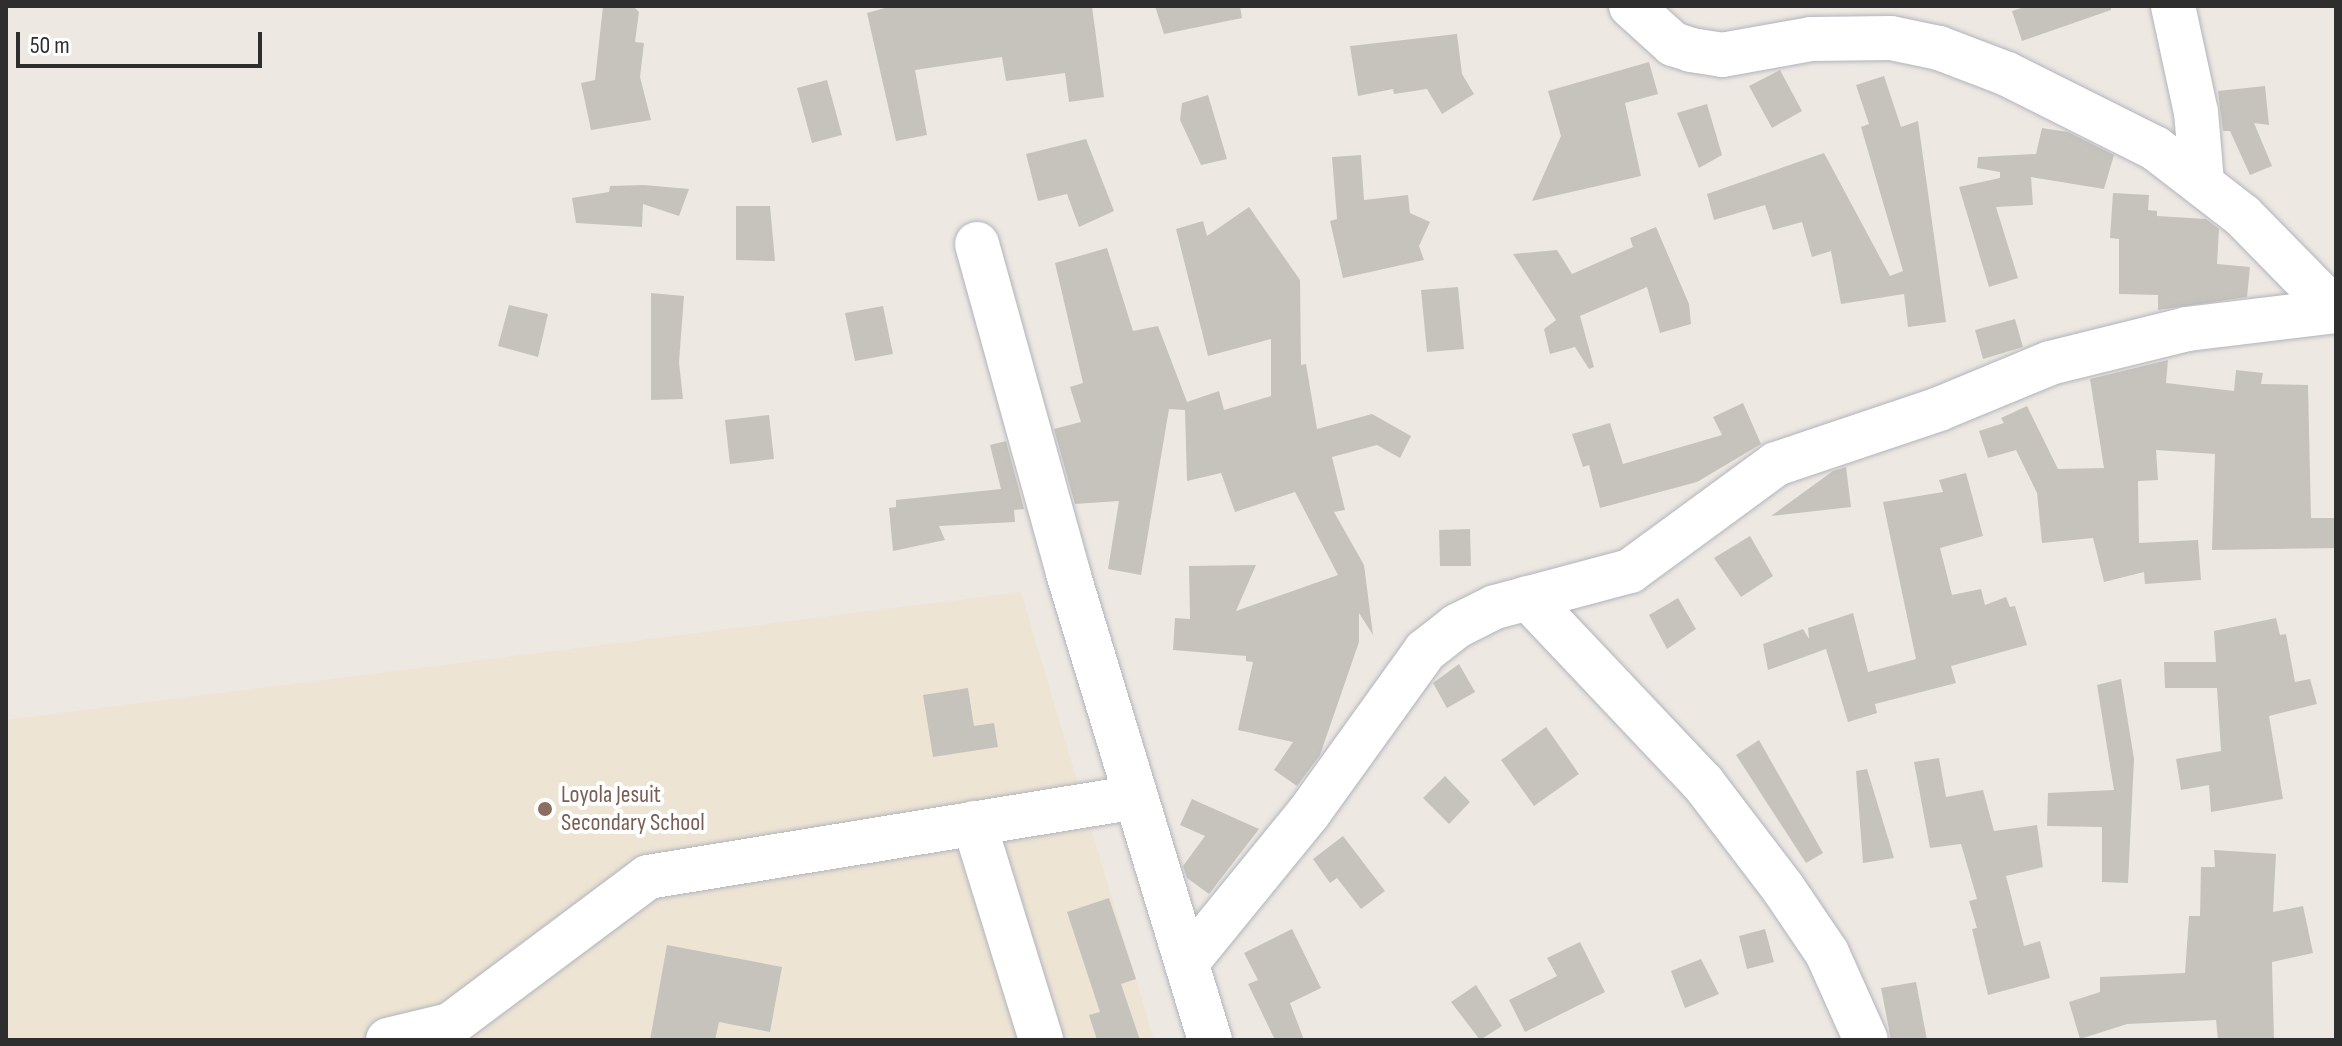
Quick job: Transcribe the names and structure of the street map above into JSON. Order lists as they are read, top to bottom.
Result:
{
  "places": ["Loyola Jesuit Secondary School"],
  "scale_bar": "50 m"
}
